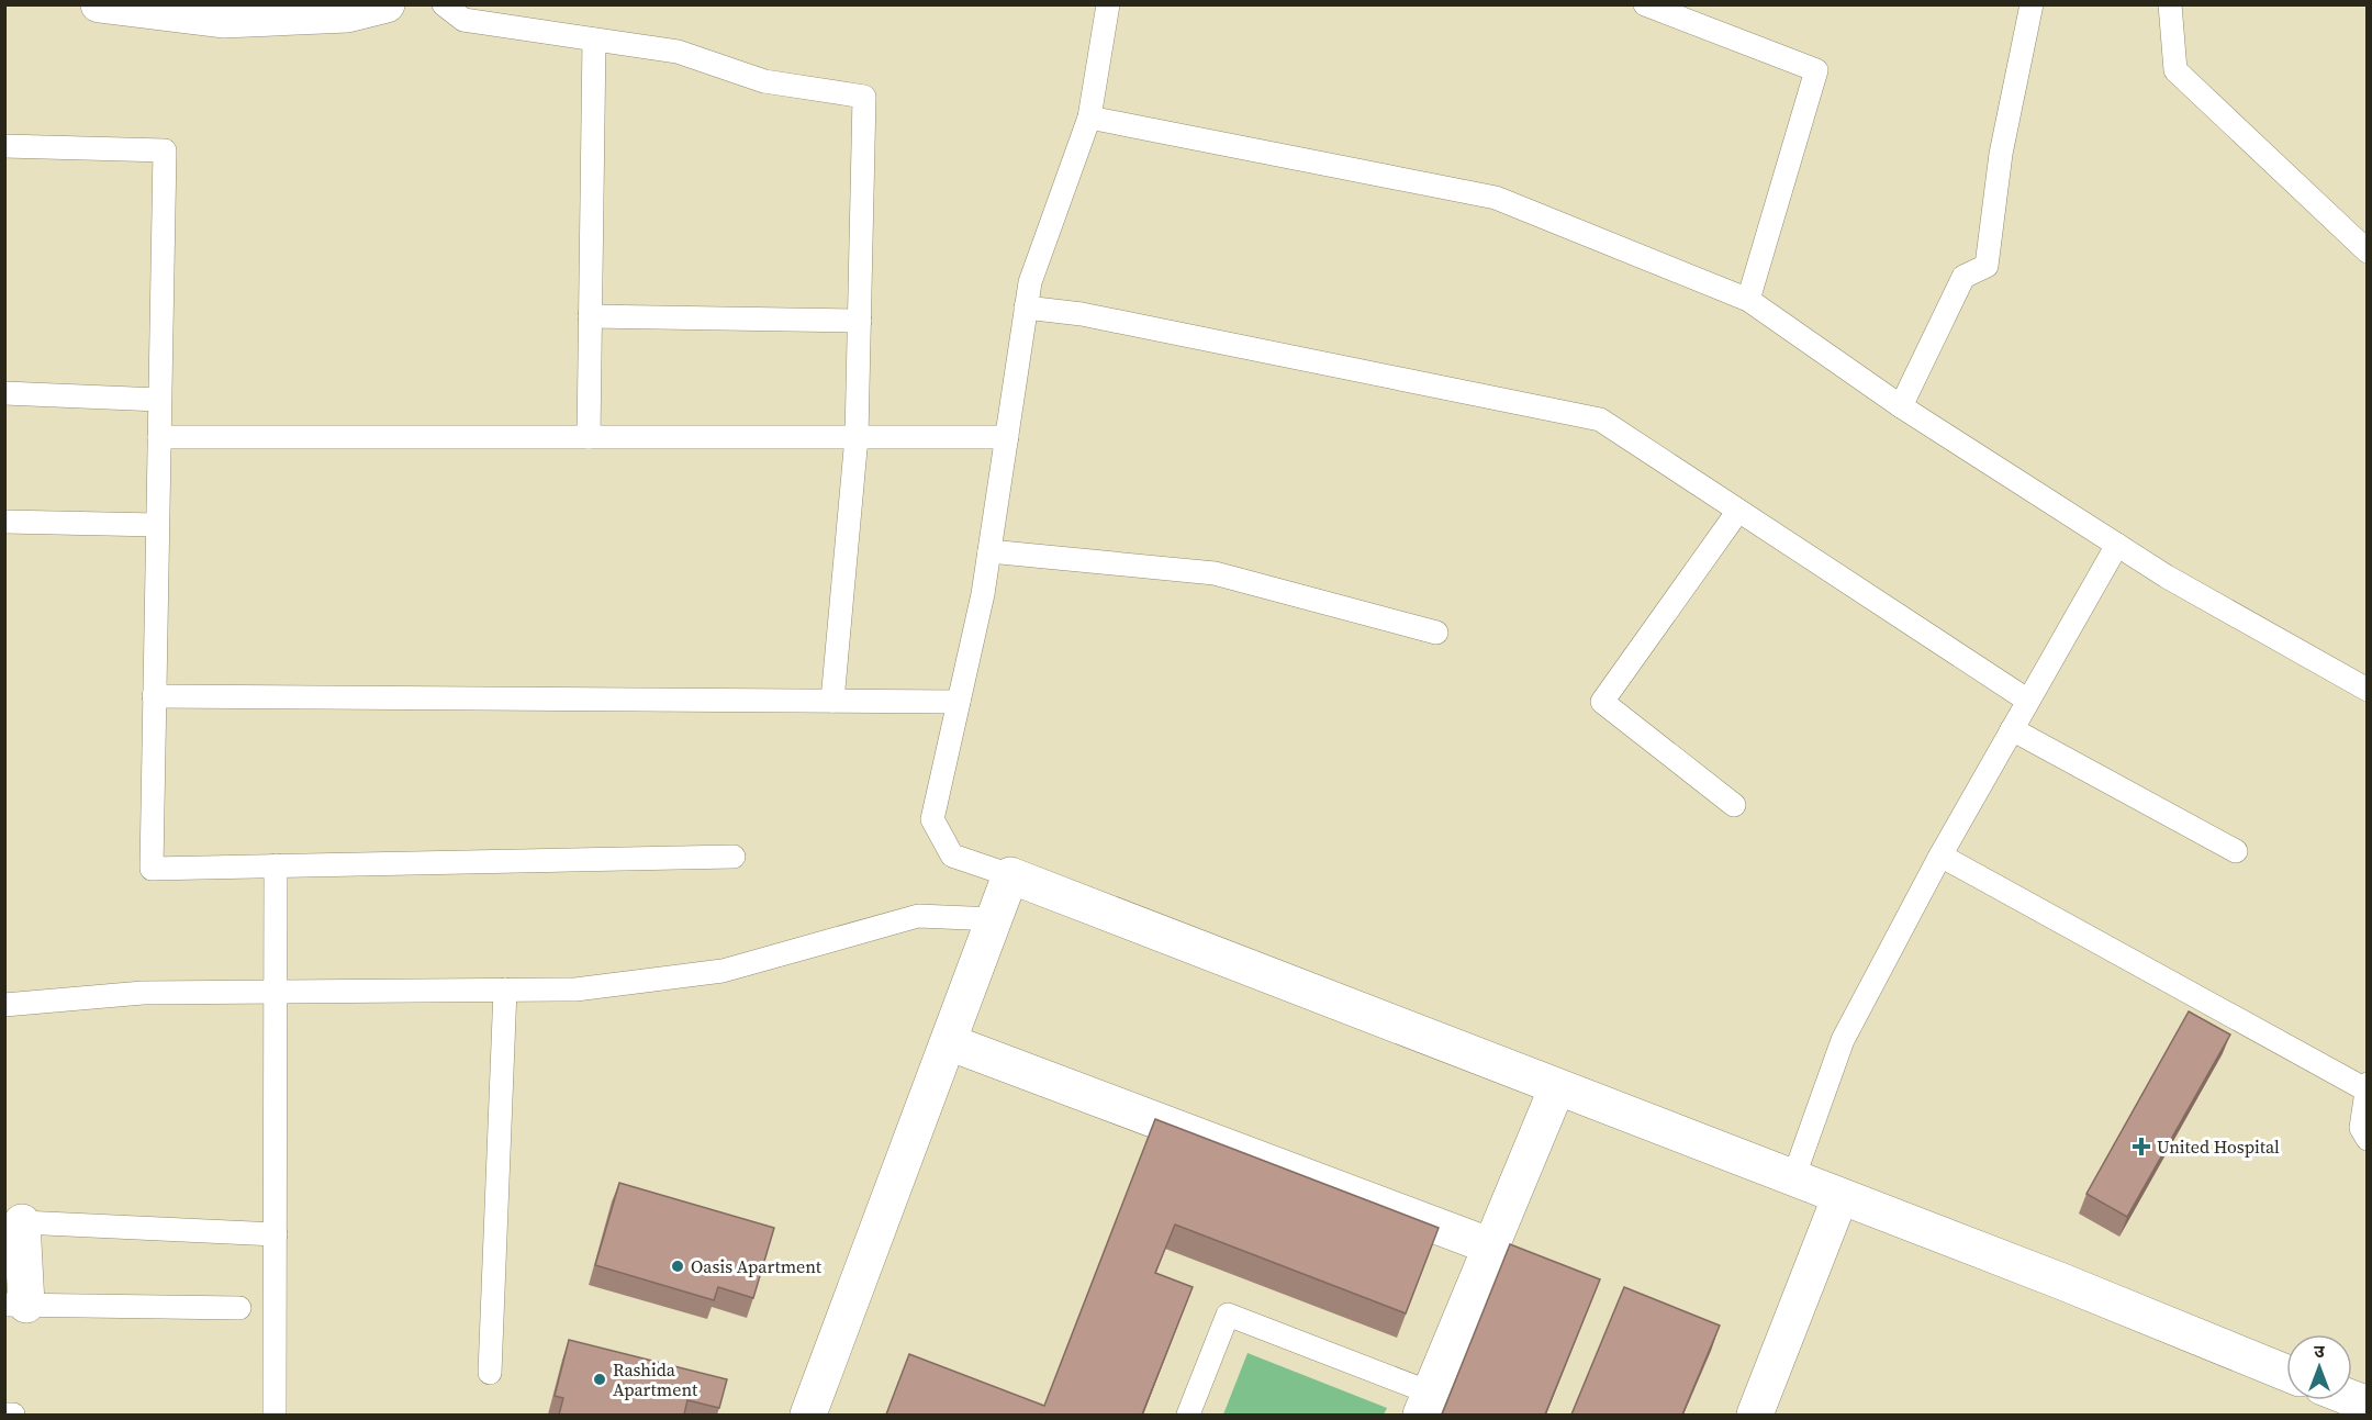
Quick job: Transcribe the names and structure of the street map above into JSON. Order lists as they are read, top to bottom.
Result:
{
  "places": {
    "health": ["United Hospital"],
    "other": ["Oasis Apartment", "Rashida Apartment"]
  },
  "north": "top"
}
